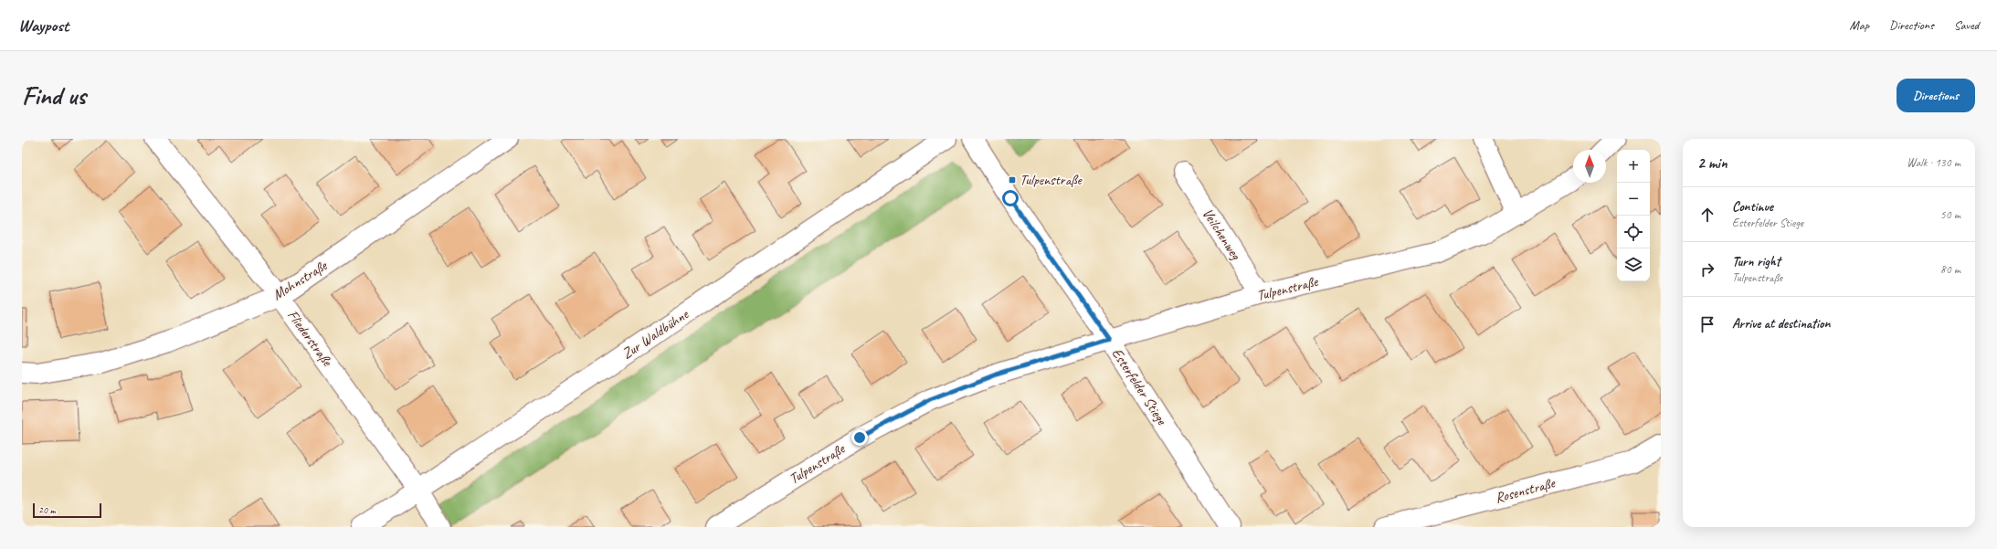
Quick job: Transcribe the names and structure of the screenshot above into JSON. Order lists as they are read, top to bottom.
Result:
{
  "streets": {
    "street": [
      "Veilchenweg",
      "Mohnstraße",
      "Tulpenstraße",
      "Zur Waldbühne",
      "Fliederstraße",
      "Esterfelder Stiege",
      "Rosenstraße"
    ]
  },
  "crossings": [
    ["Veilchenweg", "Tulpenstraße"],
    ["Mohnstraße", "Fliederstraße"],
    ["Tulpenstraße", "Esterfelder Stiege"],
    ["Zur Waldbühne", "Fliederstraße"]
  ],
  "places": {
    "transit": ["Tulpenstraße"]
  },
  "scale_bar": "20 m",
  "north": "top",
  "page": {
    "header": "Waypost",
    "nav": ["Map", "Directions", "Saved"],
    "buttons": "Directions",
    "title": "Find us",
    "heading": ["2 min", "Walk · 130 m"],
    "map_buttons": ["+", "−"],
    "list": [
      ["Continue", "Esterfelder Stiege", "50 m"],
      ["Turn right", "Tulpenstraße", "80 m"],
      "Arrive at destination"
    ],
    "scale": "20 m"
  }
}
